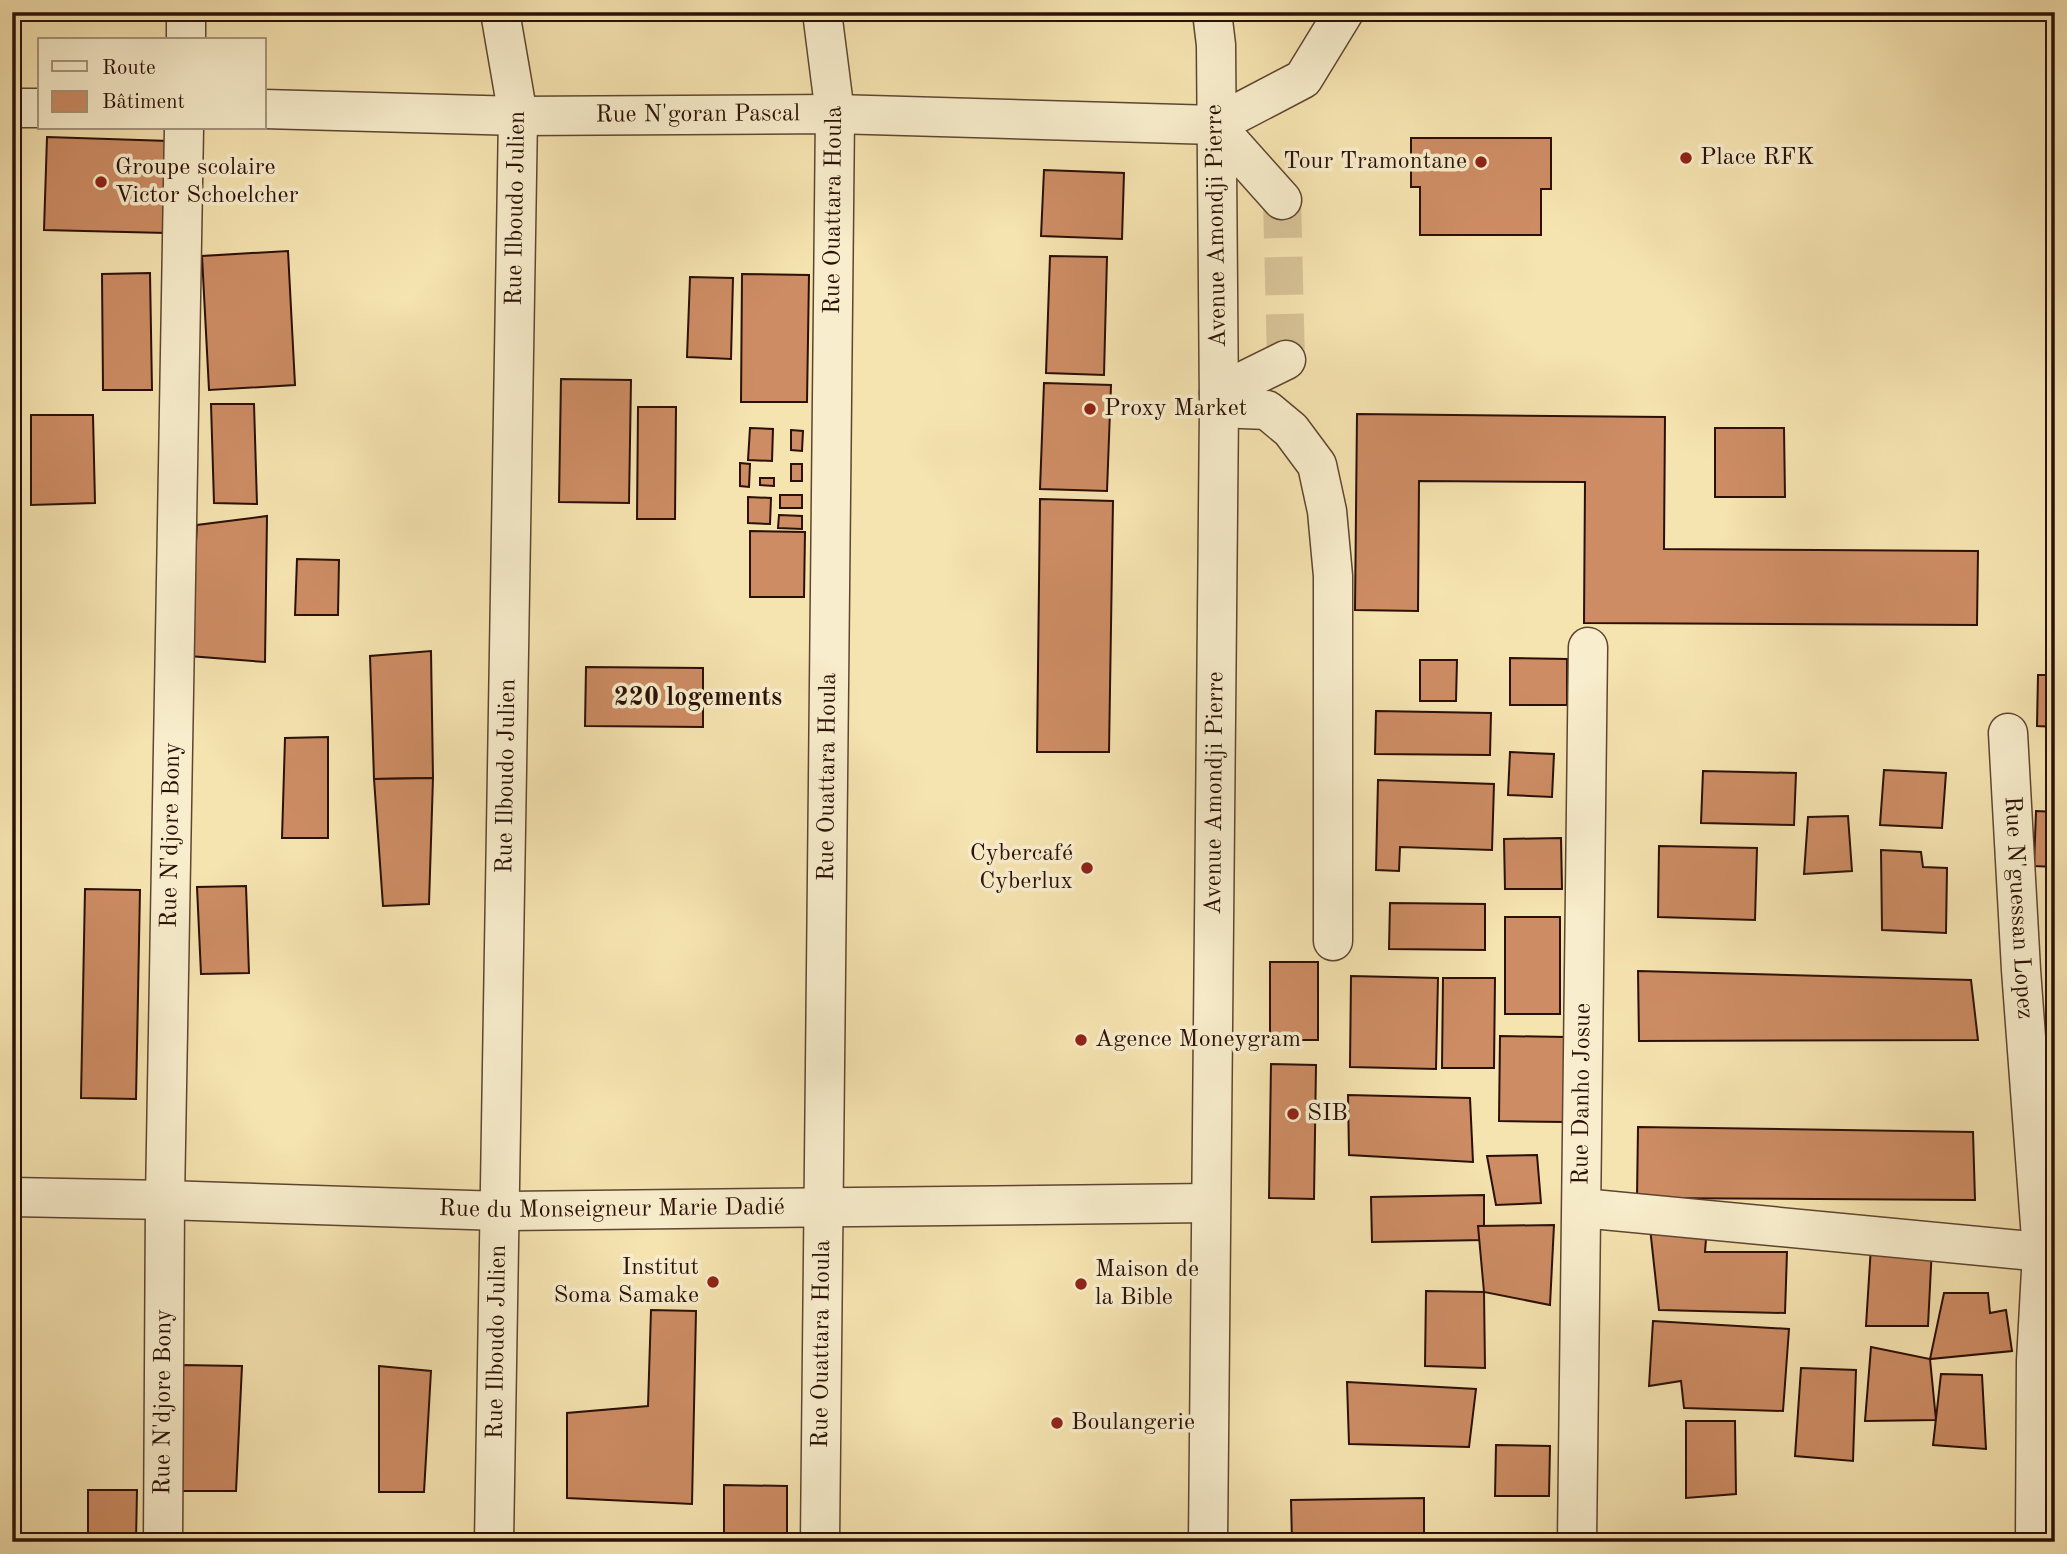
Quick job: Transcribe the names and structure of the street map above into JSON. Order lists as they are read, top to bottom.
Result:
{
  "streets": {
    "street": [
      "Rue N'goran Pascal",
      "Rue Ilboudo Julien",
      "Rue Ouattara Houla",
      "Avenue Amondji Pierre",
      "Rue N'djore Bony",
      "Rue N'guessan Lopez",
      "Rue Danho Josue",
      "Rue du Monseigneur Marie Dadié"
    ]
  },
  "crossings": [
    ["Rue N'goran Pascal", "Rue Ilboudo Julien"],
    ["Rue N'goran Pascal", "Rue Ouattara Houla"],
    ["Rue N'goran Pascal", "Avenue Amondji Pierre"],
    ["Rue Ilboudo Julien", "Rue du Monseigneur Marie Dadié"],
    ["Rue Ouattara Houla", "Rue du Monseigneur Marie Dadié"],
    ["Avenue Amondji Pierre", "Rue du Monseigneur Marie Dadié"],
    ["Rue N'djore Bony", "Rue du Monseigneur Marie Dadié"]
  ],
  "districts": ["220 logements"],
  "places": [
    "Place RFK",
    "Tour Tramontane",
    "Groupe scolaire Victor Schoelcher",
    "Proxy Market",
    "Cybercafé Cyberlux",
    "Agence Moneygram",
    "SIB",
    "Institut Soma Samake",
    "Maison de la Bible",
    "Boulangerie"
  ],
  "legend": ["Route", "Bâtiment"]
}
